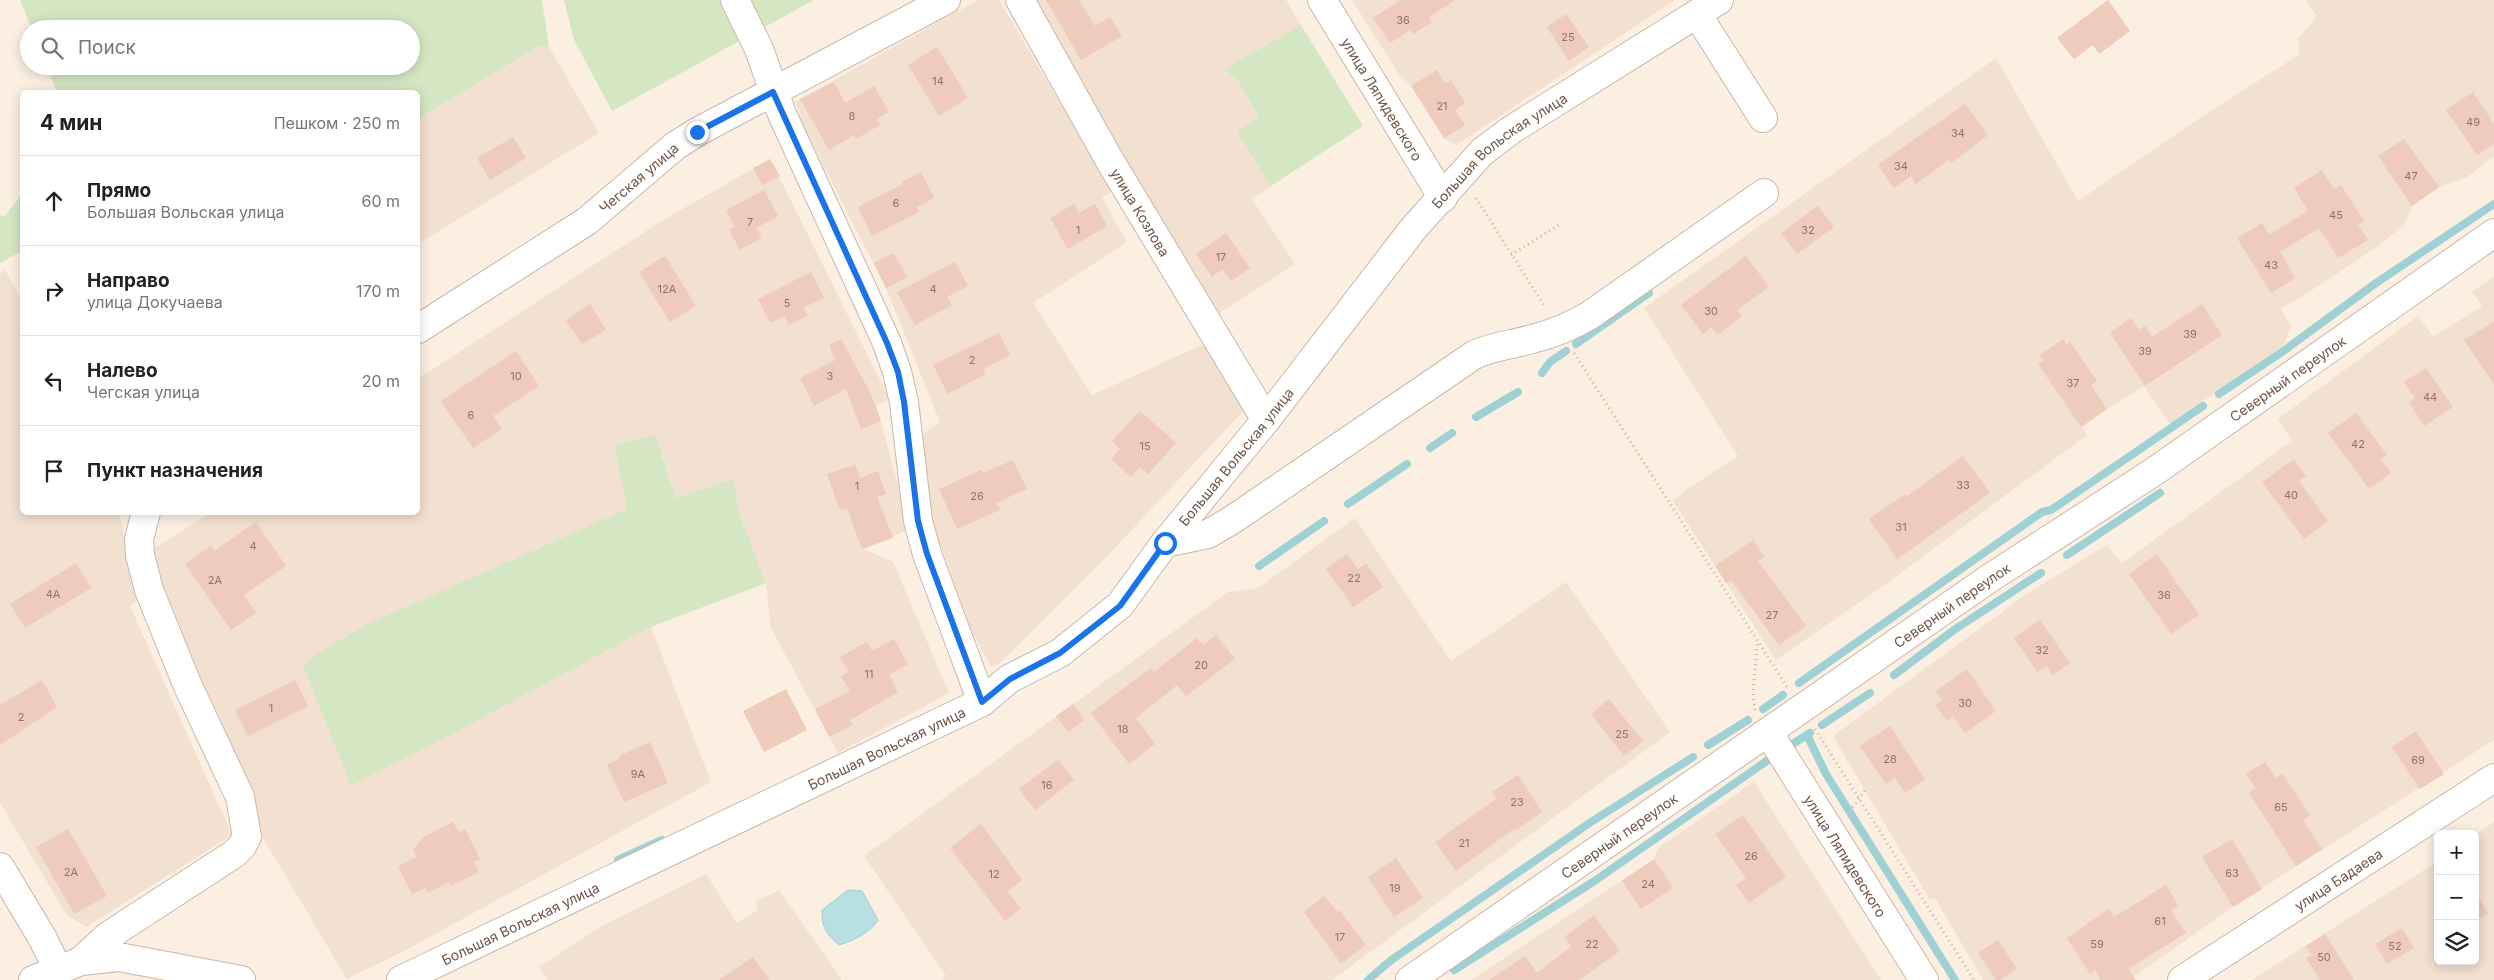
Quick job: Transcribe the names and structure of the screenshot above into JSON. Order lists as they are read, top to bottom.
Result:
{
  "streets": {
    "street": [
      "улица Ляпидевского",
      "Большая Вольская улица",
      "Чегская улица",
      "улица Козлова",
      "Северный переулок",
      "улица Бадаева"
    ]
  },
  "crossings": [
    ["улица Ляпидевского", "Большая Вольская улица"],
    ["улица Ляпидевского", "Северный переулок"],
    ["Большая Вольская улица", "улица Козлова"]
  ],
  "house_numbers": [
    "36",
    "25",
    "14",
    "21",
    "8",
    "49",
    "34",
    "34",
    "47",
    "6",
    "45",
    "7",
    "1",
    "32",
    "17",
    "43",
    "12А",
    "4",
    "5",
    "30",
    "39",
    "39",
    "2",
    "10",
    "3",
    "37",
    "44",
    "6",
    "42",
    "15",
    "33",
    "1",
    "40",
    "26",
    "31",
    "4",
    "22",
    "2А",
    "4А",
    "36",
    "27",
    "32",
    "20",
    "11",
    "30",
    "1",
    "2",
    "18",
    "25",
    "28",
    "69",
    "9А",
    "16",
    "23",
    "65",
    "21",
    "26",
    "2А",
    "63",
    "12",
    "24",
    "19",
    "61",
    "17",
    "22",
    "59",
    "52",
    "50"
  ],
  "page": {
    "search": "Поиск",
    "heading": ["4 мин", "Пешком · 250 m"],
    "list": [
      ["Прямо", "Большая Вольская улица", "60 m"],
      ["Направо", "улица Докучаева", "170 m"],
      ["Налево", "Чегская улица", "20 m"],
      "Пункт назначения"
    ],
    "map_buttons": ["+", "−"]
  }
}
